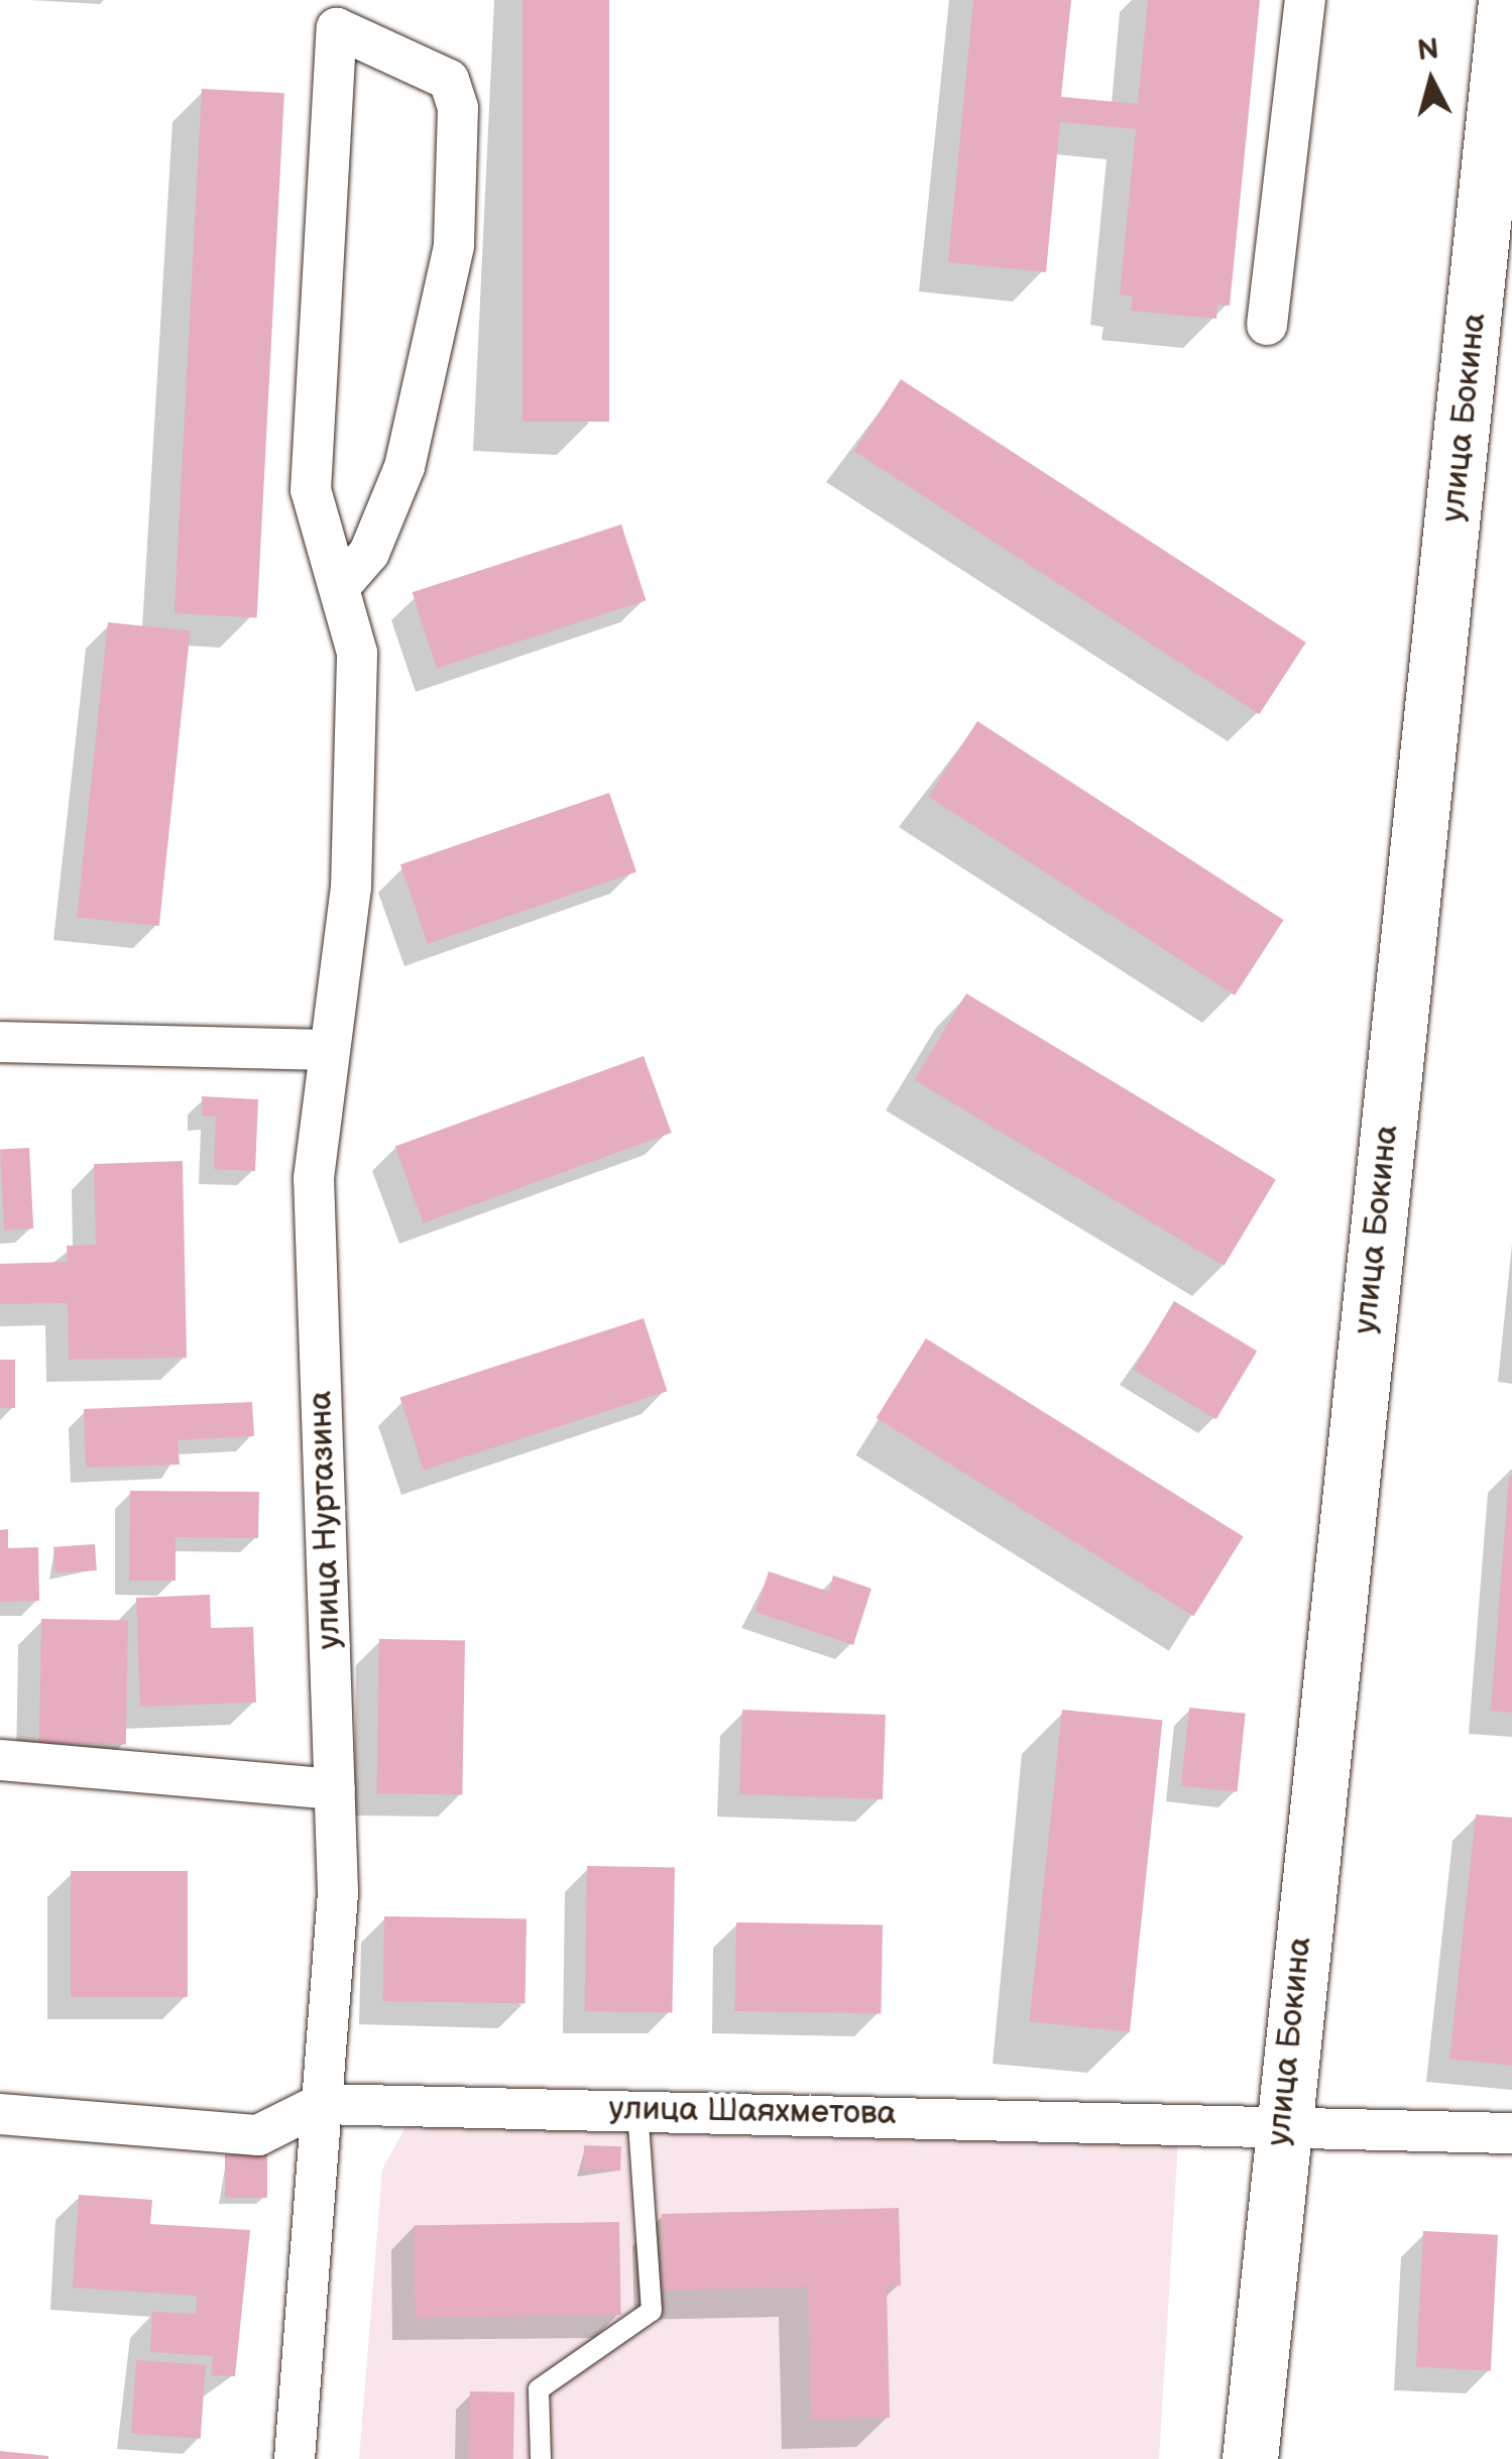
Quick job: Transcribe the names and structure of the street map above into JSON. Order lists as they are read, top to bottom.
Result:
{
  "streets": {
    "street": ["улица Бокина", "улица Нуртазина", "улица Шаяхметова"]
  },
  "crossings": [
    ["улица Бокина", "улица Шаяхметова"],
    ["улица Нуртазина", "улица Шаяхметова"]
  ],
  "north": "top"
}
